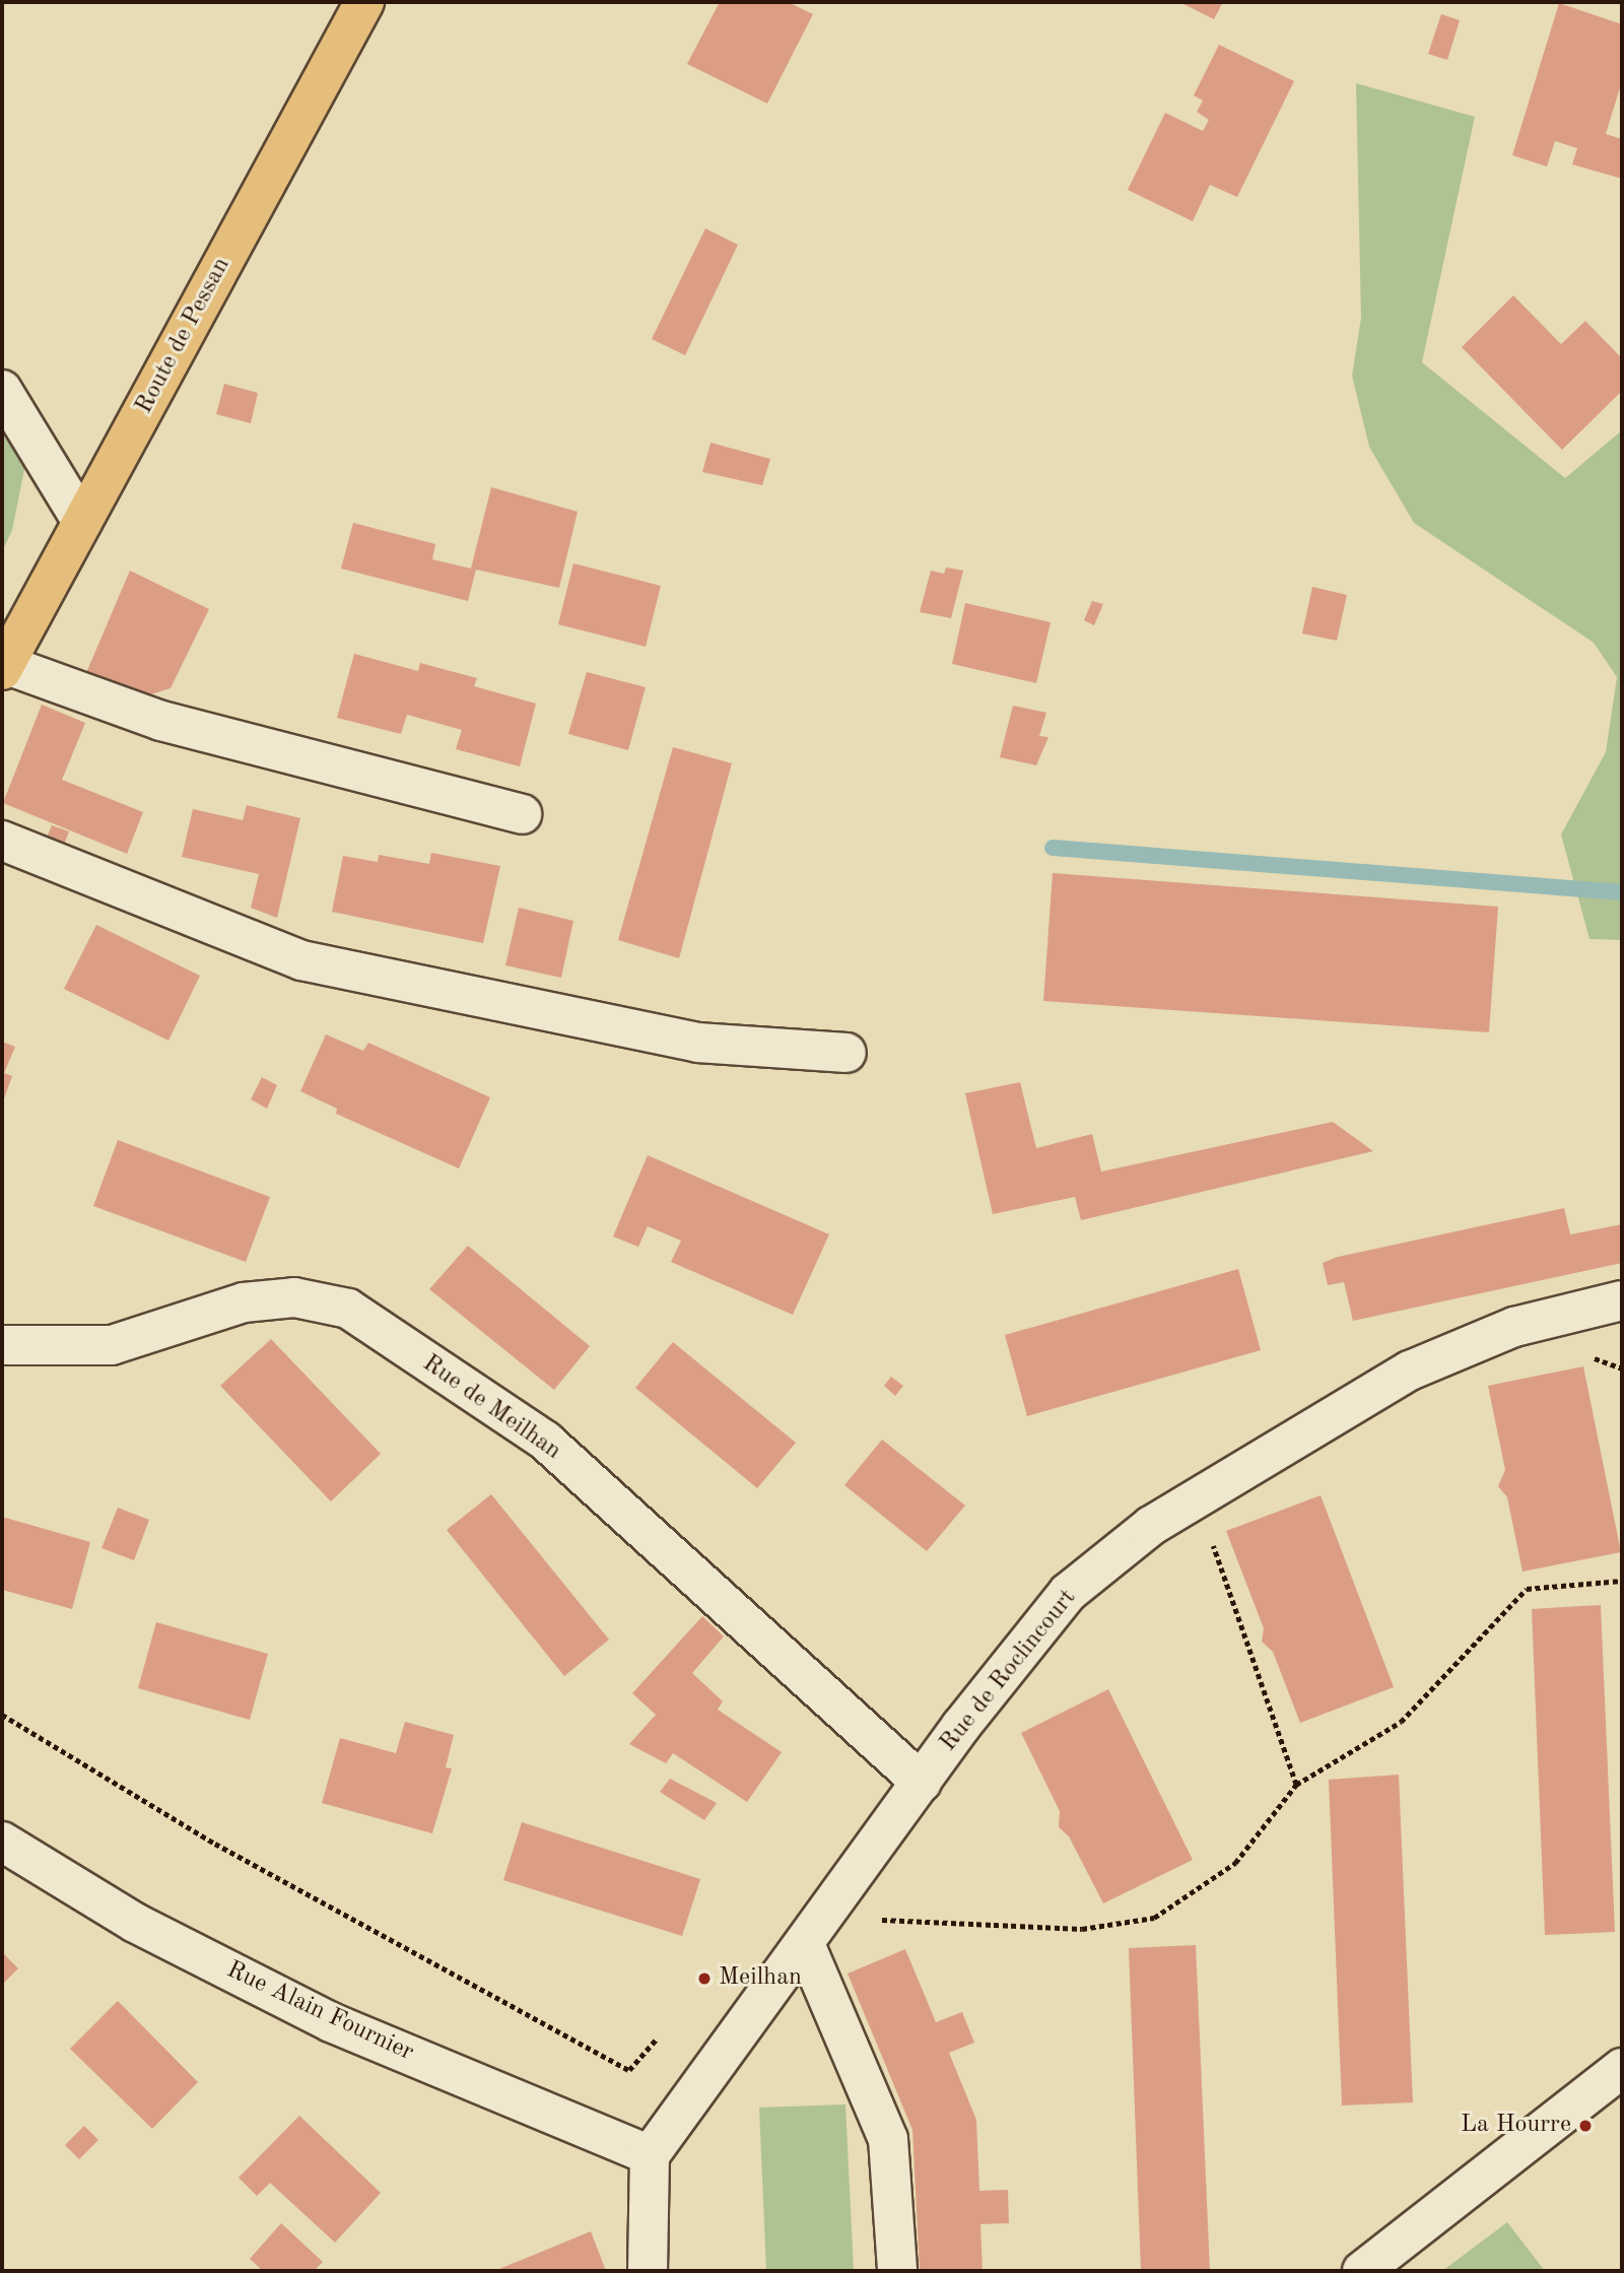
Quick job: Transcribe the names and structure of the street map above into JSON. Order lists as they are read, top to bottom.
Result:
{
  "streets": {
    "main road": ["Route de Pessan"],
    "street": ["Rue de Meilhan", "Rue de Roclincourt", "Rue Alain Fournier"]
  },
  "crossings": [
    ["Rue de Meilhan", "Rue de Roclincourt"],
    ["Rue de Roclincourt", "Rue Alain Fournier"]
  ],
  "places": ["Meilhan", "La Hourre"]
}
